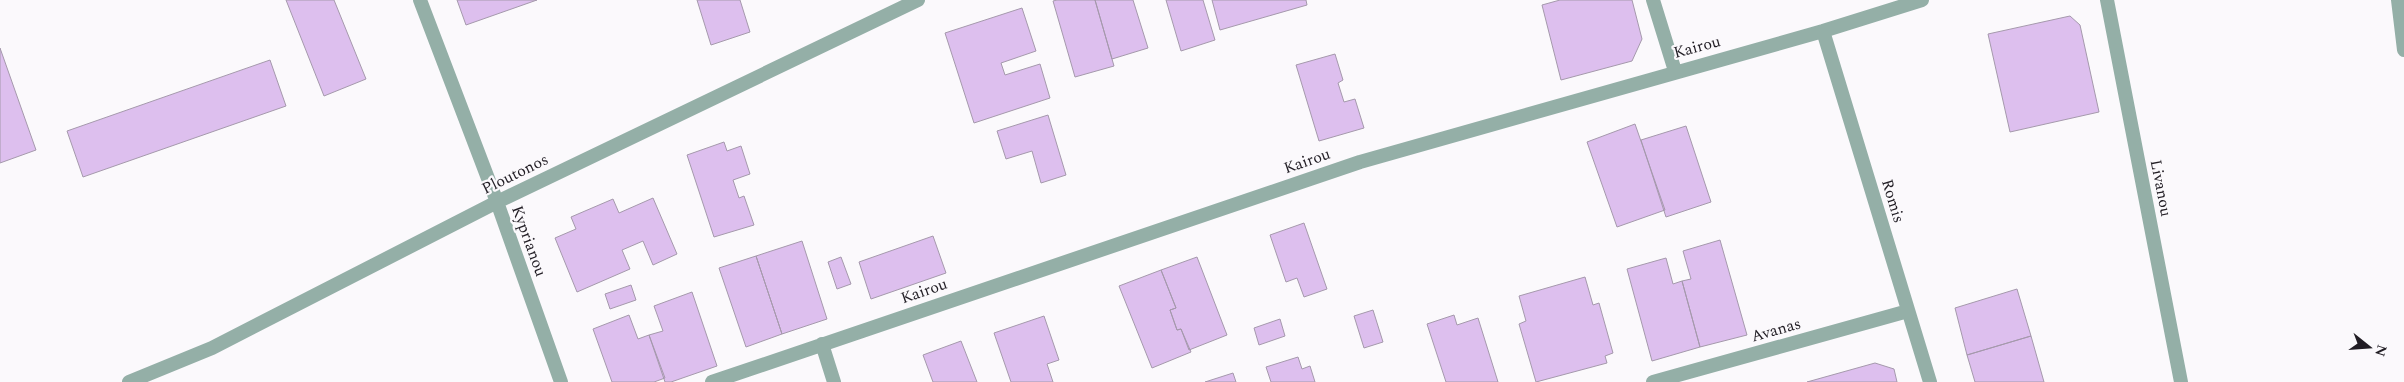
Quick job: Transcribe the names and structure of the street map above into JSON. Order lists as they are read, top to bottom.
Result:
{
  "streets": {
    "street": [
      "Kairou",
      "Ploutonos",
      "Livanou",
      "Romis",
      "Kyprianou",
      "Avanas"
    ]
  },
  "crossings": [
    ["Kairou", "Romis"],
    ["Ploutonos", "Kyprianou"],
    ["Romis", "Avanas"]
  ],
  "north": "right"
}
